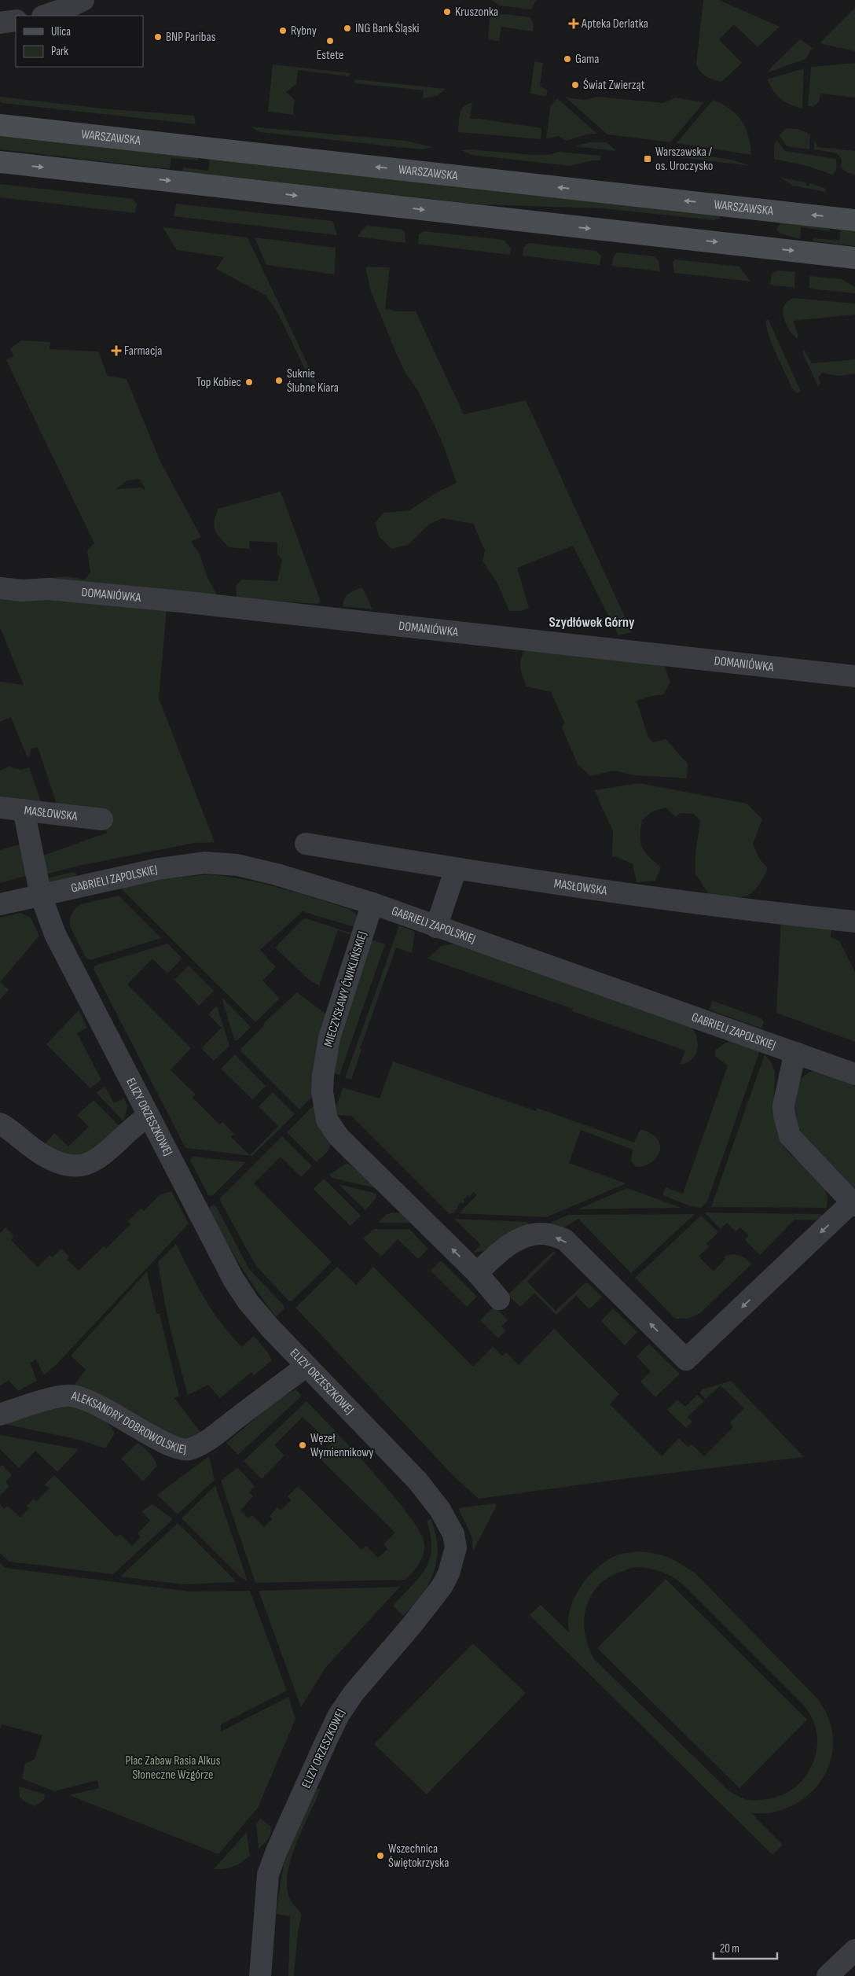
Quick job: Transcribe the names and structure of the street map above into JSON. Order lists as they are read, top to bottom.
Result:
{
  "streets": {
    "main road": ["WARSZAWSKA"],
    "street": [
      "DOMANIÓWKA",
      "MASŁOWSKA",
      "GABRIELI ZAPOLSKIEJ",
      "MIECZYSŁAWY ĆWIKLIŃSKIEJ",
      "ELIZY ORZESZKOWEJ",
      "ALEKSANDRY DOBROWOLSKIEJ"
    ]
  },
  "crossings": [
    ["MASŁOWSKA", "ELIZY ORZESZKOWEJ"],
    ["GABRIELI ZAPOLSKIEJ", "MIECZYSŁAWY ĆWIKLIŃSKIEJ"],
    ["GABRIELI ZAPOLSKIEJ", "ELIZY ORZESZKOWEJ"],
    ["ELIZY ORZESZKOWEJ", "ALEKSANDRY DOBROWOLSKIEJ"]
  ],
  "one_way": ["MIECZYSŁAWY ĆWIKLIŃSKIEJ"],
  "districts": ["Szydłówek Górny"],
  "parks": ["Plac Zabaw Rasia Alkus Słoneczne Wzgórze"],
  "places": {
    "other": [
      "Kruszonka",
      "ING Bank Śląski",
      "Rybny",
      "BNP Paribas",
      "Estete",
      "Gama",
      "Świat Zwierząt",
      "Suknie Ślubne Kiara",
      "Top Kobiec",
      "Węzeł Wymiennikowy",
      "Wszechnica Świętokrzyska"
    ],
    "health": ["Apteka Derlatka", "Farmacja"],
    "transit": ["Warszawska / os. Uroczysko"]
  },
  "legend": ["Ulica", "Park"],
  "scale_bar": "20 m"
}
